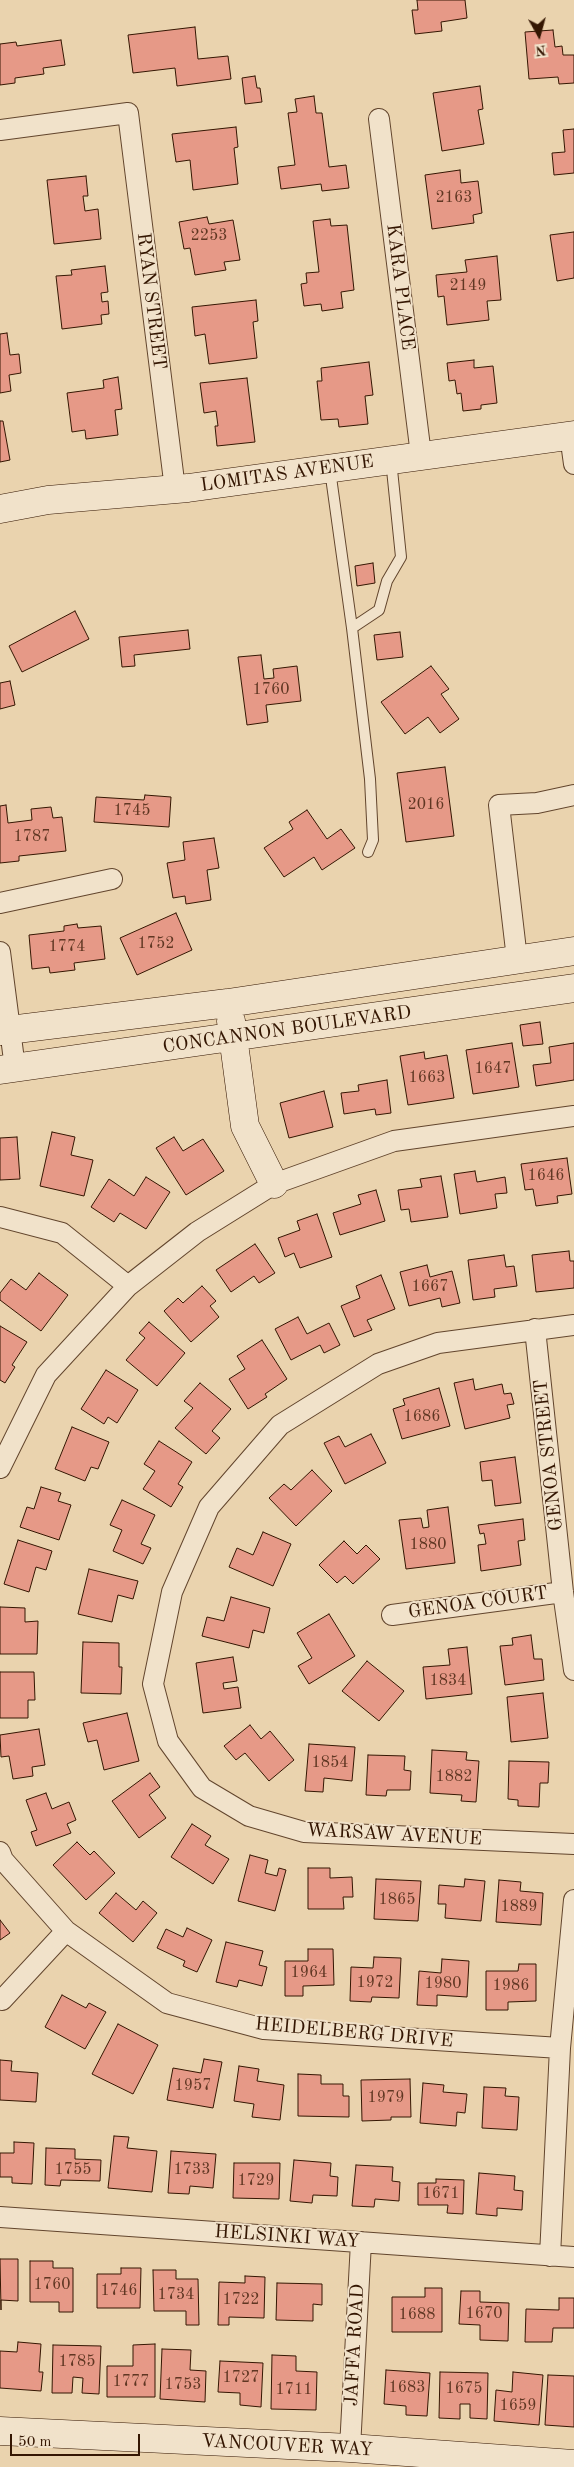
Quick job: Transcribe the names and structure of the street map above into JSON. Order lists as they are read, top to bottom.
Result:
{
  "streets": {
    "street": [
      "KARA PLACE",
      "RYAN STREET",
      "LOMITAS AVENUE",
      "CONCANNON BOULEVARD",
      "GENOA STREET",
      "GENOA COURT",
      "WARSAW AVENUE",
      "HEIDELBERG DRIVE",
      "HELSINKI WAY",
      "JAFFA ROAD",
      "VANCOUVER WAY"
    ]
  },
  "crossings": [
    ["KARA PLACE", "LOMITAS AVENUE"],
    ["RYAN STREET", "LOMITAS AVENUE"],
    ["GENOA STREET", "GENOA COURT"],
    ["GENOA STREET", "WARSAW AVENUE"],
    ["HELSINKI WAY", "JAFFA ROAD"],
    ["JAFFA ROAD", "VANCOUVER WAY"]
  ],
  "house_numbers": [
    "2163",
    "2253",
    "2149",
    "1760",
    "2016",
    "1745",
    "1787",
    "1752",
    "1774",
    "1647",
    "1663",
    "1646",
    "1667",
    "1686",
    "1880",
    "1834",
    "1854",
    "1882",
    "1865",
    "1889",
    "1964",
    "1972",
    "1980",
    "1986",
    "1957",
    "1979",
    "1755",
    "1733",
    "1729",
    "1671",
    "1760",
    "1746",
    "1734",
    "1722",
    "1670",
    "1688",
    "1785",
    "1727",
    "1777",
    "1753",
    "1683",
    "1675",
    "1711",
    "1659"
  ],
  "scale_bar": "50 m",
  "north": "bottom"
}
